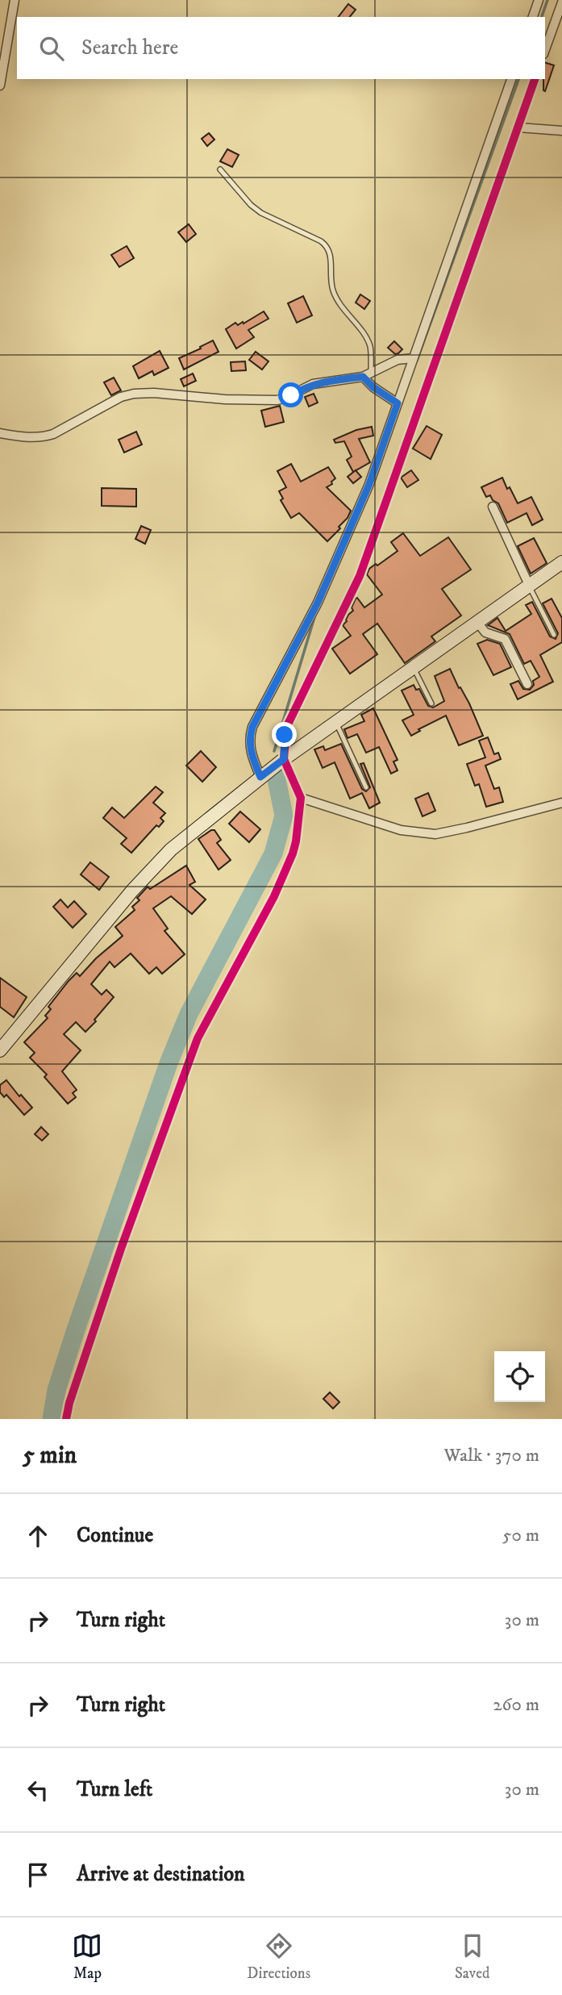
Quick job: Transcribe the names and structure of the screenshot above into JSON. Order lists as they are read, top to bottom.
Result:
{
  "page": {
    "search": "Search here",
    "heading": ["5 min", "Walk · 370 m"],
    "list": [
      ["Continue", "50 m"],
      ["Turn right", "30 m"],
      ["Turn right", "260 m"],
      ["Turn left", "30 m"],
      "Arrive at destination"
    ],
    "nav": ["Map", "Directions", "Saved"]
  }
}
